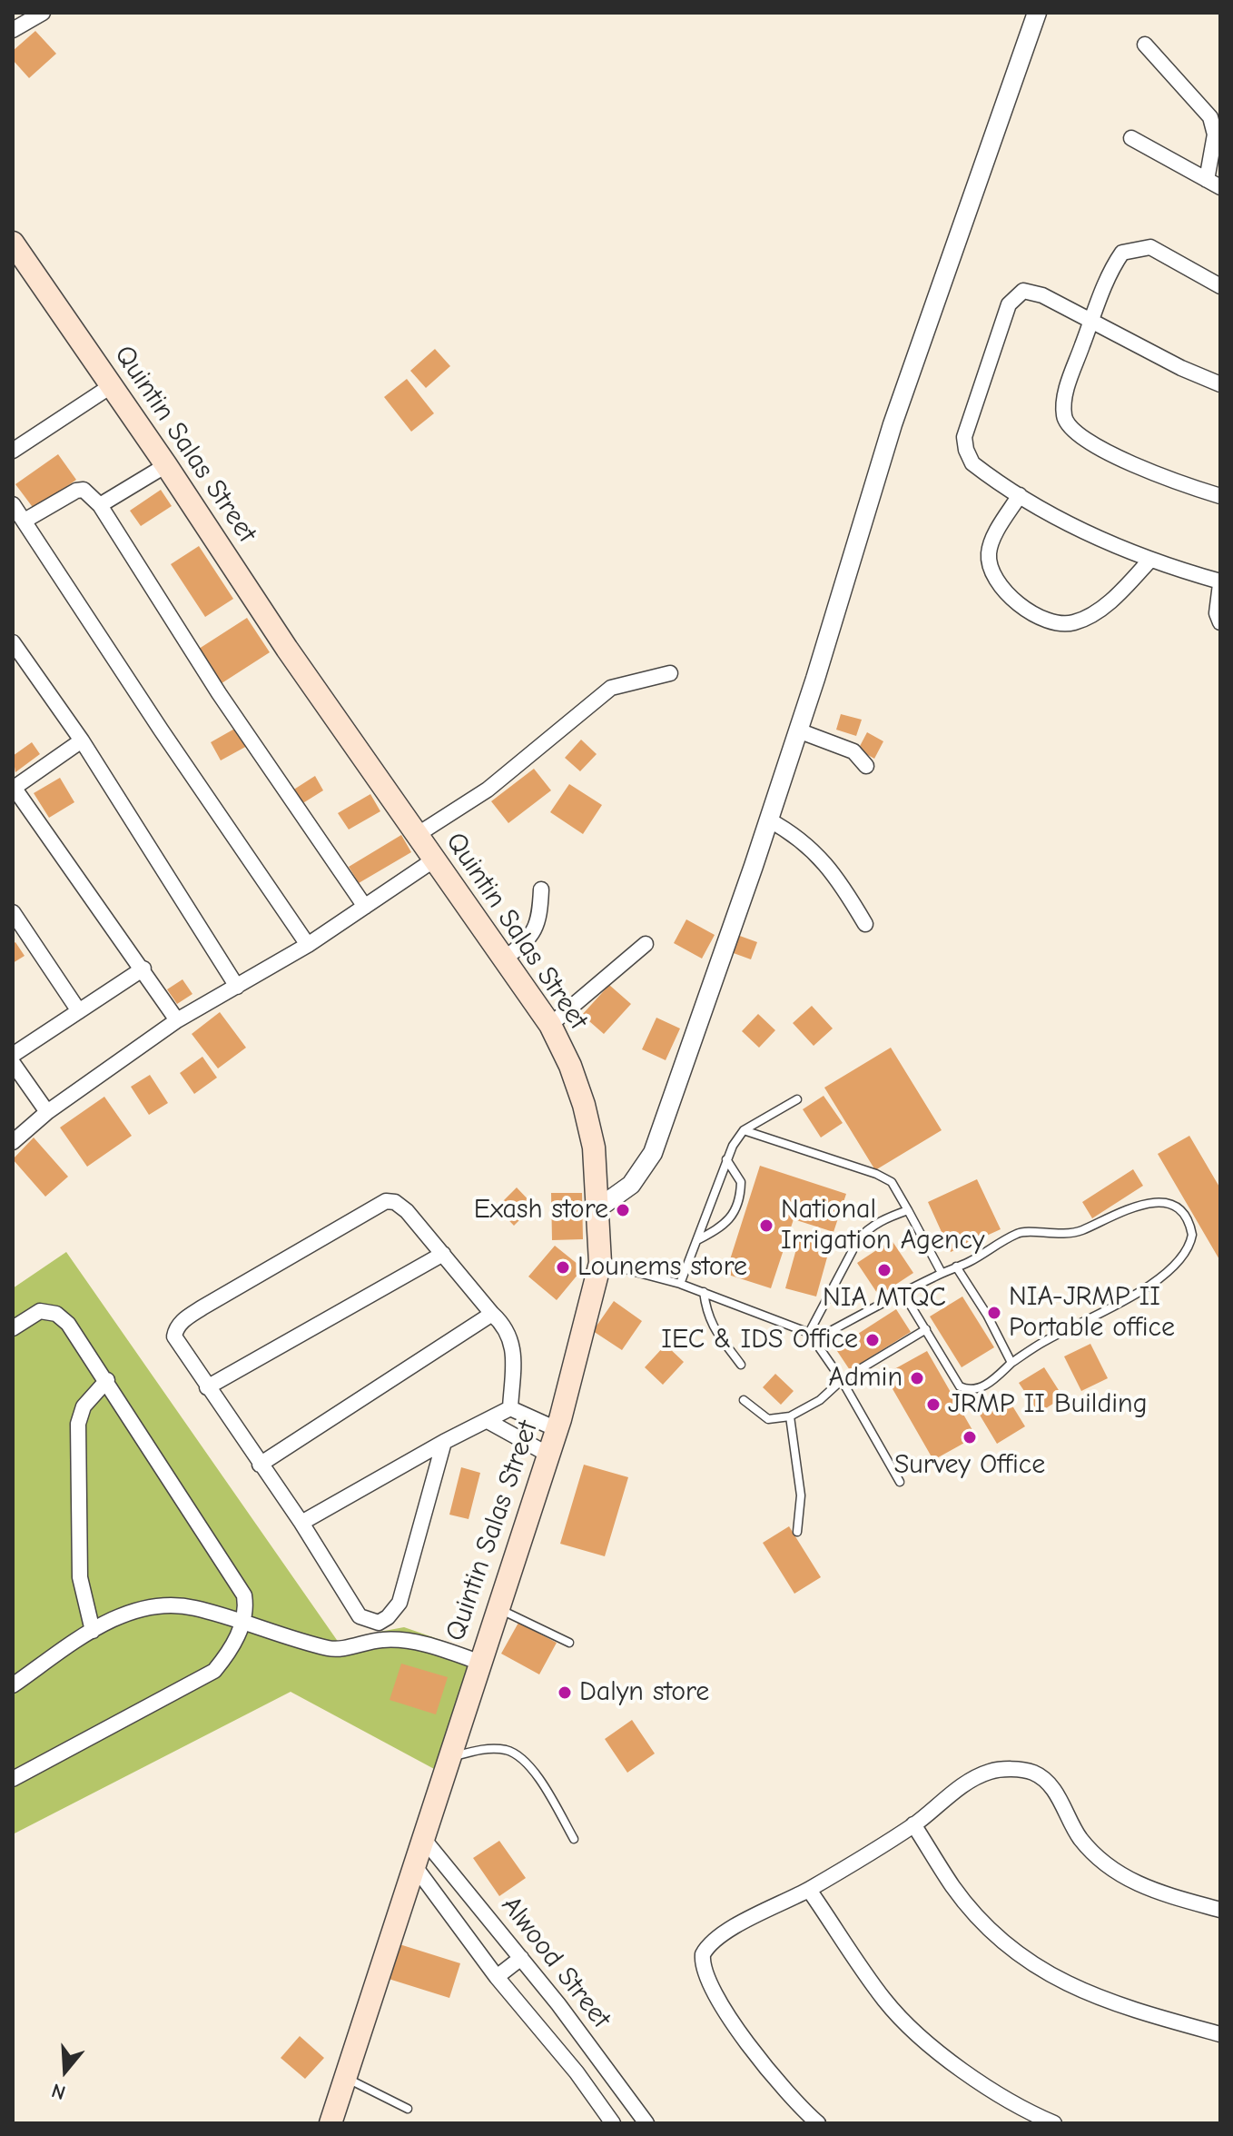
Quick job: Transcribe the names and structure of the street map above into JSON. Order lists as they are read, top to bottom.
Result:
{
  "streets": {
    "main road": ["Quintin Salas Street"],
    "street": ["Alwood Street"]
  },
  "crossings": [
    ["Quintin Salas Street", "Alwood Street"]
  ],
  "places": [
    "Exash store",
    "National Irrigation Agency",
    "Lounems store",
    "NIA MTQC",
    "NIA-JRMP II Portable office",
    "IEC & IDS Office",
    "Admin",
    "JRMP II Building",
    "Survey Office",
    "Dalyn store"
  ],
  "north": "bottom"
}
